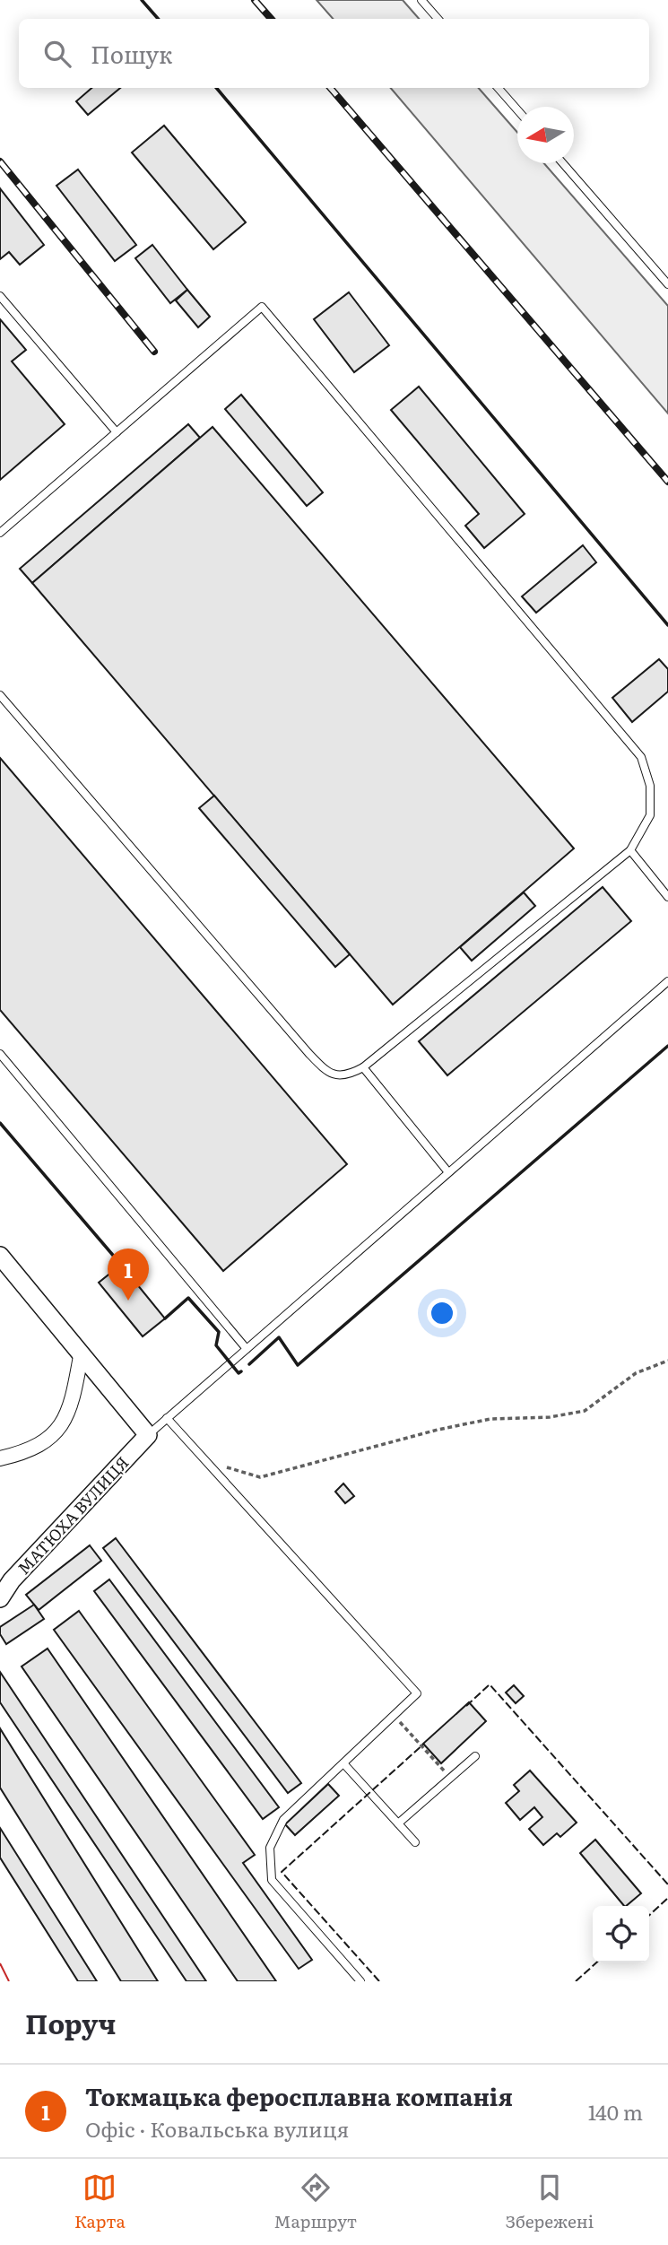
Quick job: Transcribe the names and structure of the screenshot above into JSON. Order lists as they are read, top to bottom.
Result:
{
  "streets": {
    "street": ["МАТЮХА ВУЛИЦЯ"]
  },
  "north": "left",
  "page": {
    "search": "Пошук",
    "pins": "1",
    "heading": "Поруч",
    "list": [
      {
        "mark": "1",
        "name": "Токмацька феросплавна компанія",
        "note": "Офіс · Ковальська вулиця",
        "value": "140 m"
      }
    ],
    "nav": ["Карта", "Маршрут", "Збережені"]
  }
}
